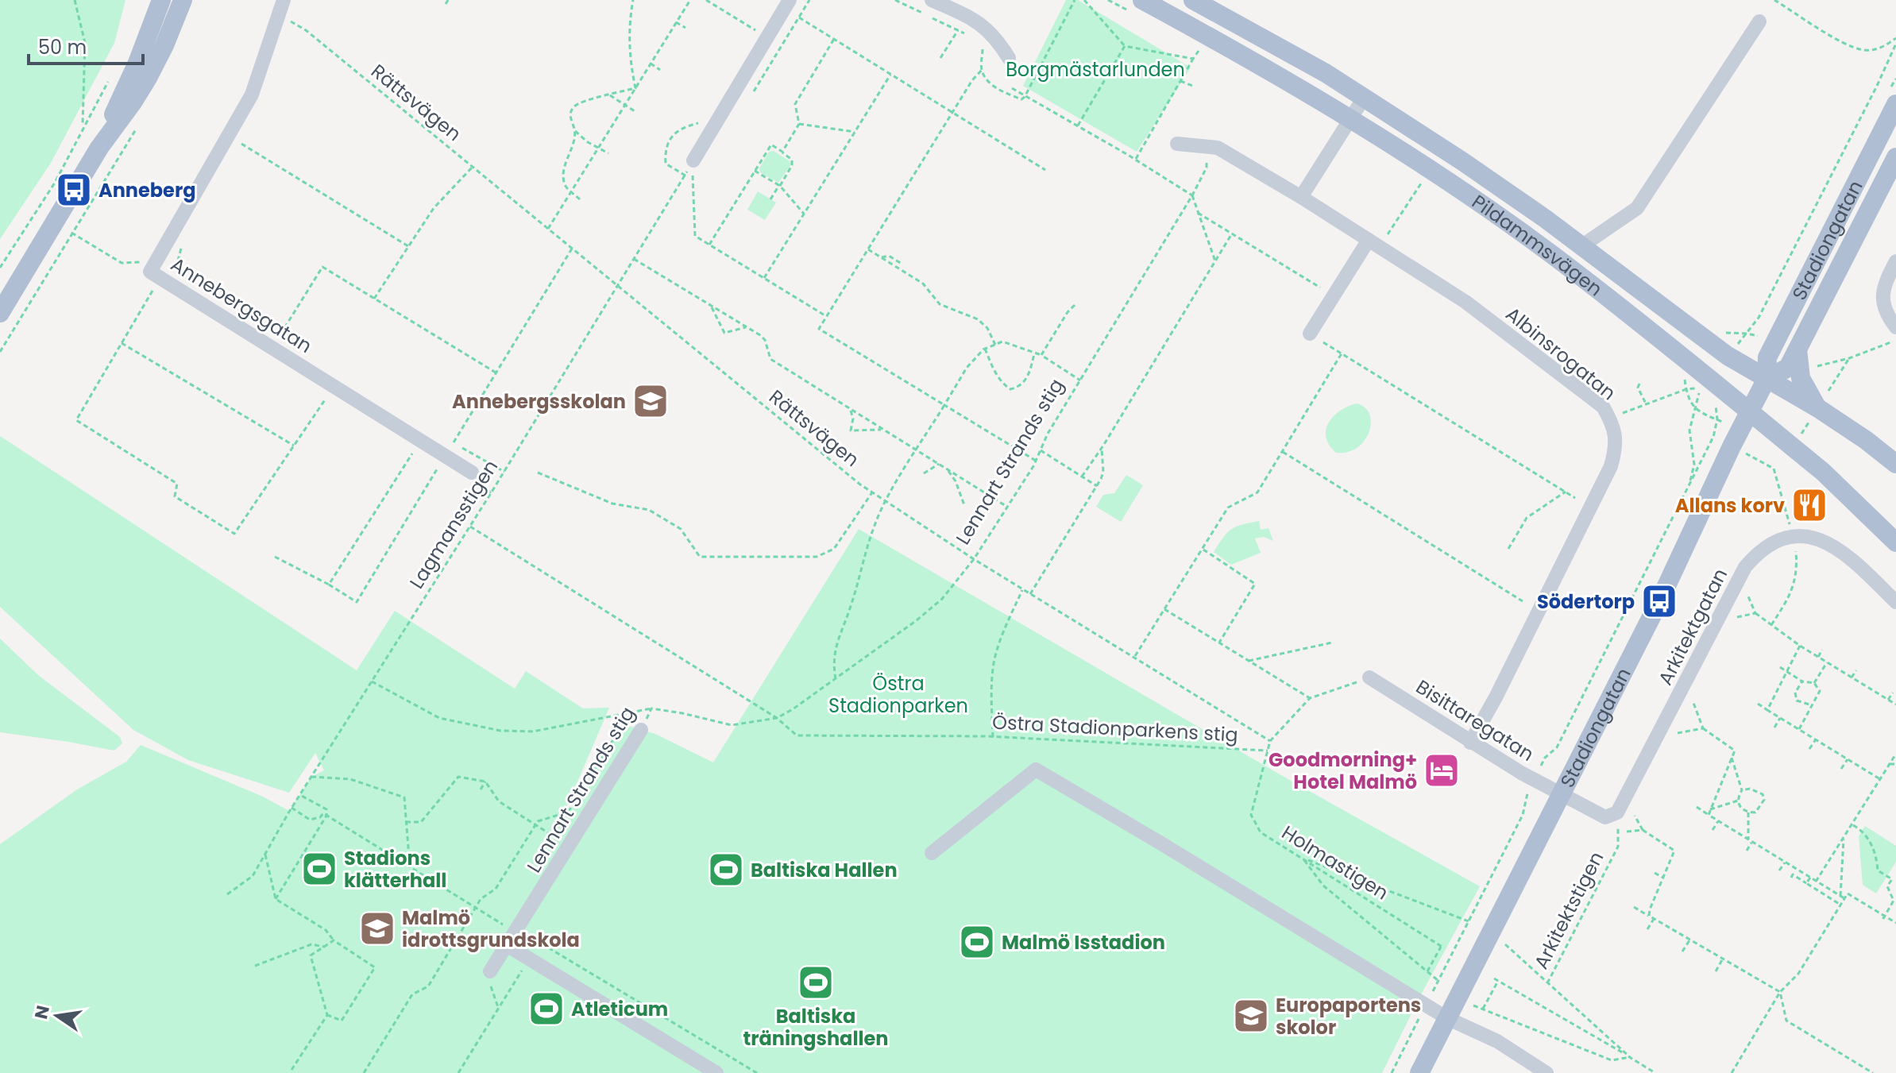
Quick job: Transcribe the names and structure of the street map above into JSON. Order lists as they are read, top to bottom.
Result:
{
  "streets": {
    "main road": ["Stadiongatan", "Pildammsvägen"],
    "street": [
      "Annebergsgatan",
      "Albinsrogatan",
      "Lennart Strands stig",
      "Arkitektgatan",
      "Bisittaregatan"
    ],
    "path": [
      "Rättsvägen",
      "Lagmansstigen",
      "Östra Stadionparkens stig",
      "Holmastigen",
      "Arkitektstigen"
    ]
  },
  "crossings": [
    ["Rättsvägen", "Annebergsgatan"],
    ["Rättsvägen", "Lennart Strands stig"],
    ["Rättsvägen", "Lagmansstigen"],
    ["Rättsvägen", "Holmastigen"],
    ["Stadiongatan", "Pildammsvägen"],
    ["Stadiongatan", "Bisittaregatan"],
    ["Albinsrogatan", "Lennart Strands stig"],
    ["Albinsrogatan", "Bisittaregatan"],
    ["Lennart Strands stig", "Östra Stadionparkens stig"],
    ["Lagmansstigen", "Östra Stadionparkens stig"],
    ["Arkitektgatan", "Arkitektstigen"],
    ["Östra Stadionparkens stig", "Holmastigen"]
  ],
  "parks": ["Borgmästarlunden", "Östra Stadionparken"],
  "places": {
    "bus stop": ["Anneberg", "Södertorp"],
    "school or university": ["Annebergsskolan", "Malmö idrottsgrundskola", "Europaportens skolor"],
    "restaurant": ["Allans korv"],
    "hotel": ["Goodmorning+ Hotel Malmö"],
    "sports": [
      "Stadions klätterhall",
      "Baltiska Hallen",
      "Malmö Isstadion",
      "Baltiska träningshallen",
      "Atleticum"
    ]
  },
  "scale_bar": "50 m",
  "north": "left"
}
